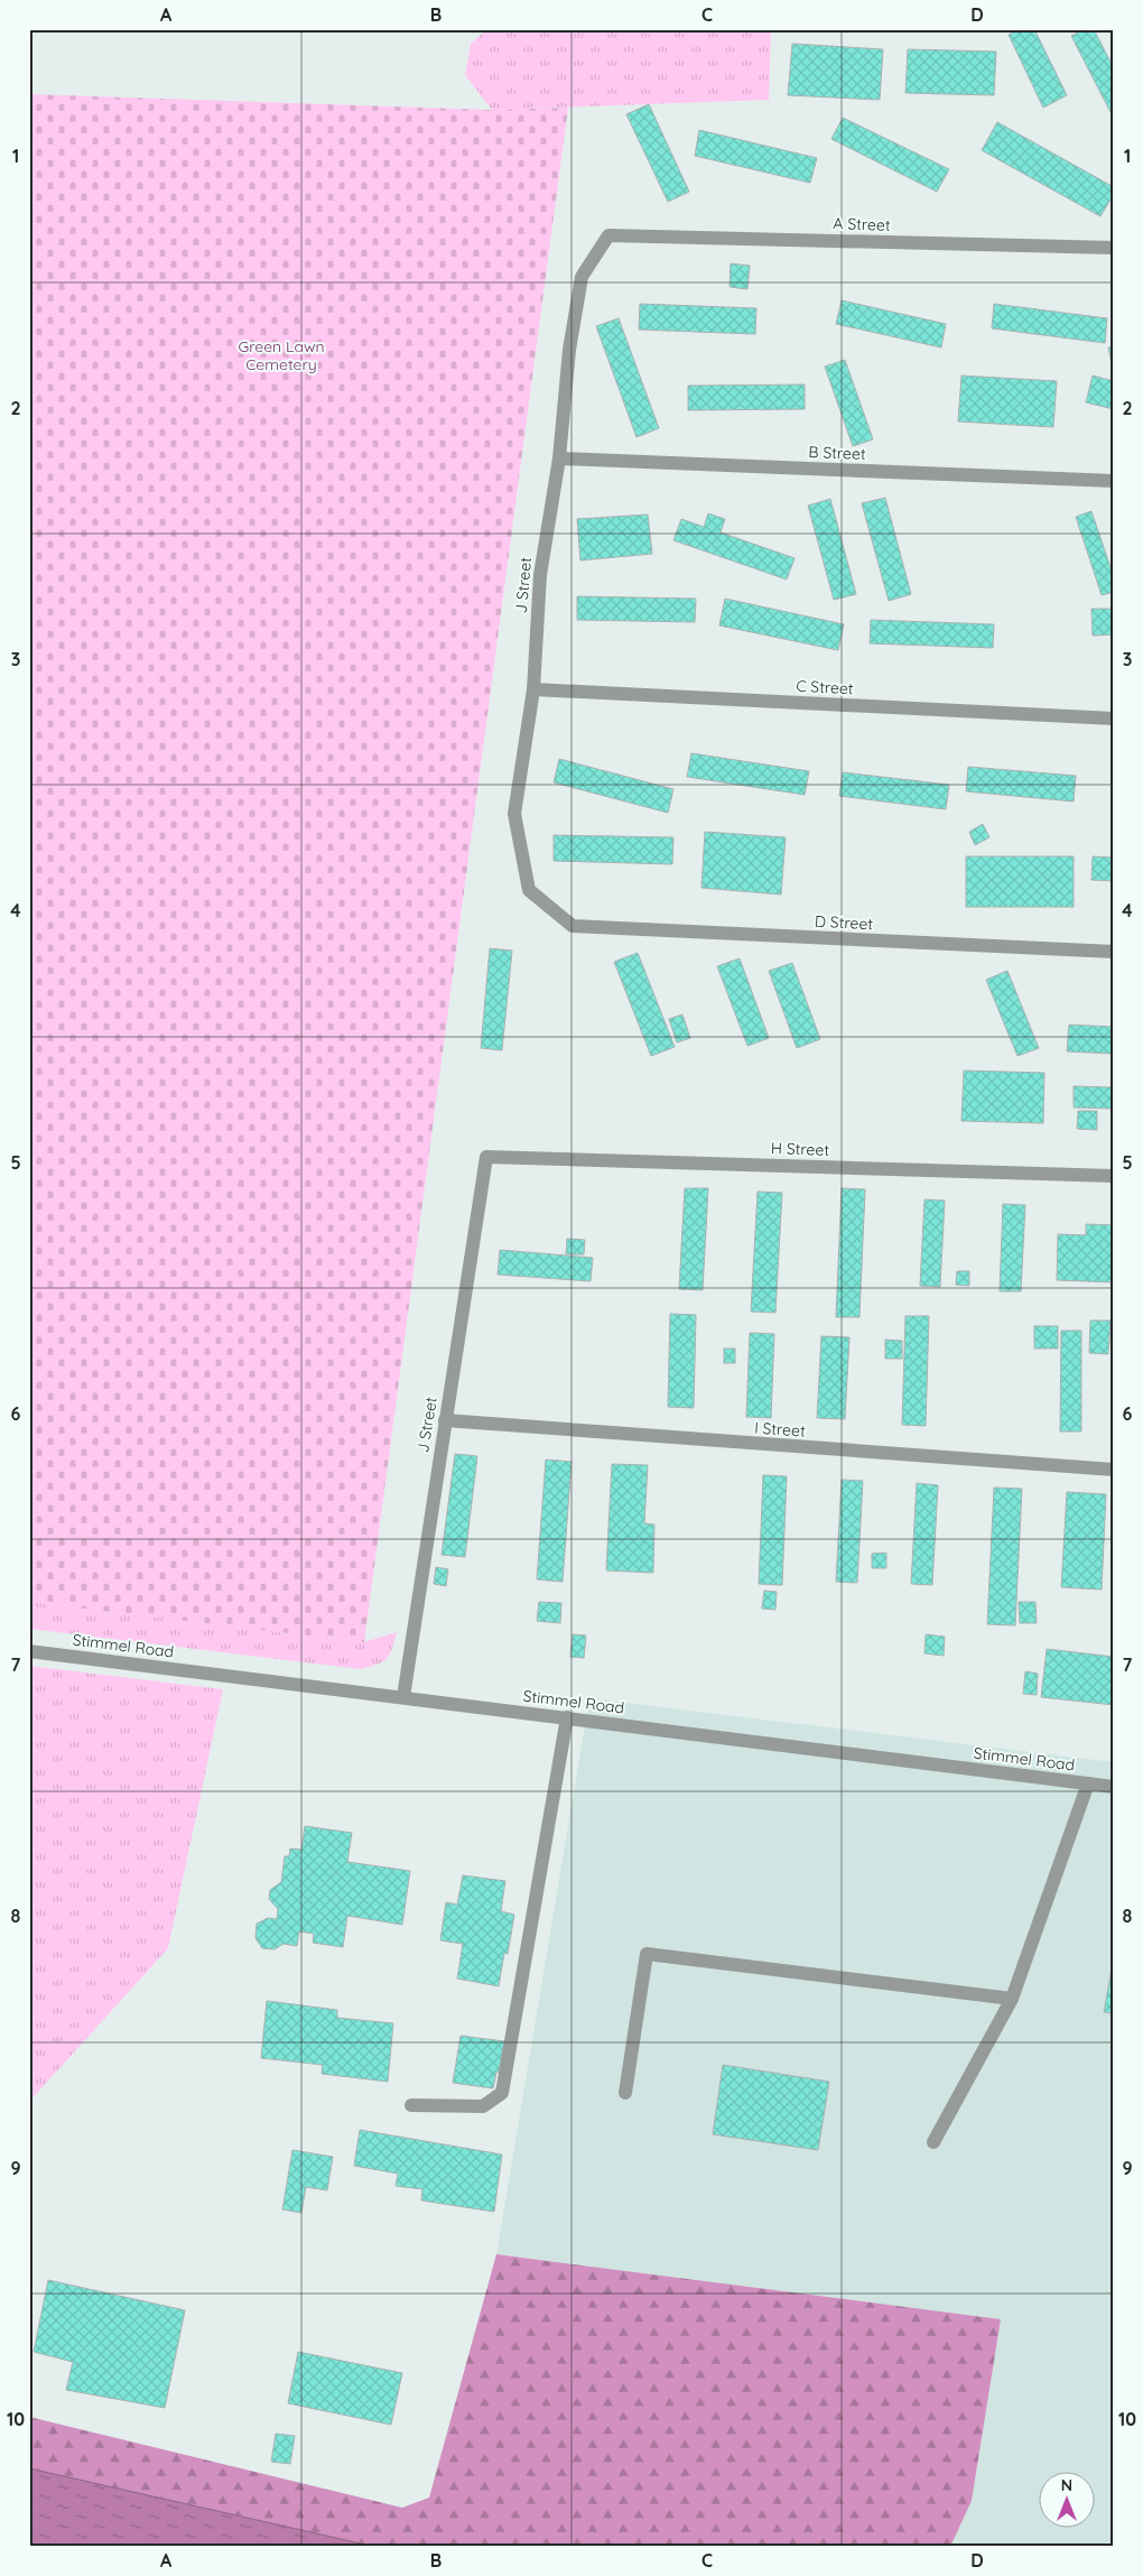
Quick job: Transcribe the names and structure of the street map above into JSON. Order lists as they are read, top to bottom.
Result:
{
  "streets": {
    "street": [
      "A Street",
      "B Street",
      "J Street",
      "C Street",
      "D Street",
      "H Street",
      "I Street",
      "Stimmel Road"
    ]
  },
  "crossings": [
    ["A Street", "J Street"],
    ["B Street", "J Street"],
    ["J Street", "C Street"],
    ["J Street", "D Street"],
    ["J Street", "H Street"],
    ["J Street", "I Street"],
    ["J Street", "Stimmel Road"]
  ],
  "parks": ["Green Lawn Cemetery"],
  "north": "top",
  "grid": {
    "columns": [
      "A",
      "B",
      "C",
      "D"
    ],
    "rows": [
      "1",
      "2",
      "3",
      "4",
      "5",
      "6",
      "7",
      "8",
      "9",
      "10"
    ]
  }
}
